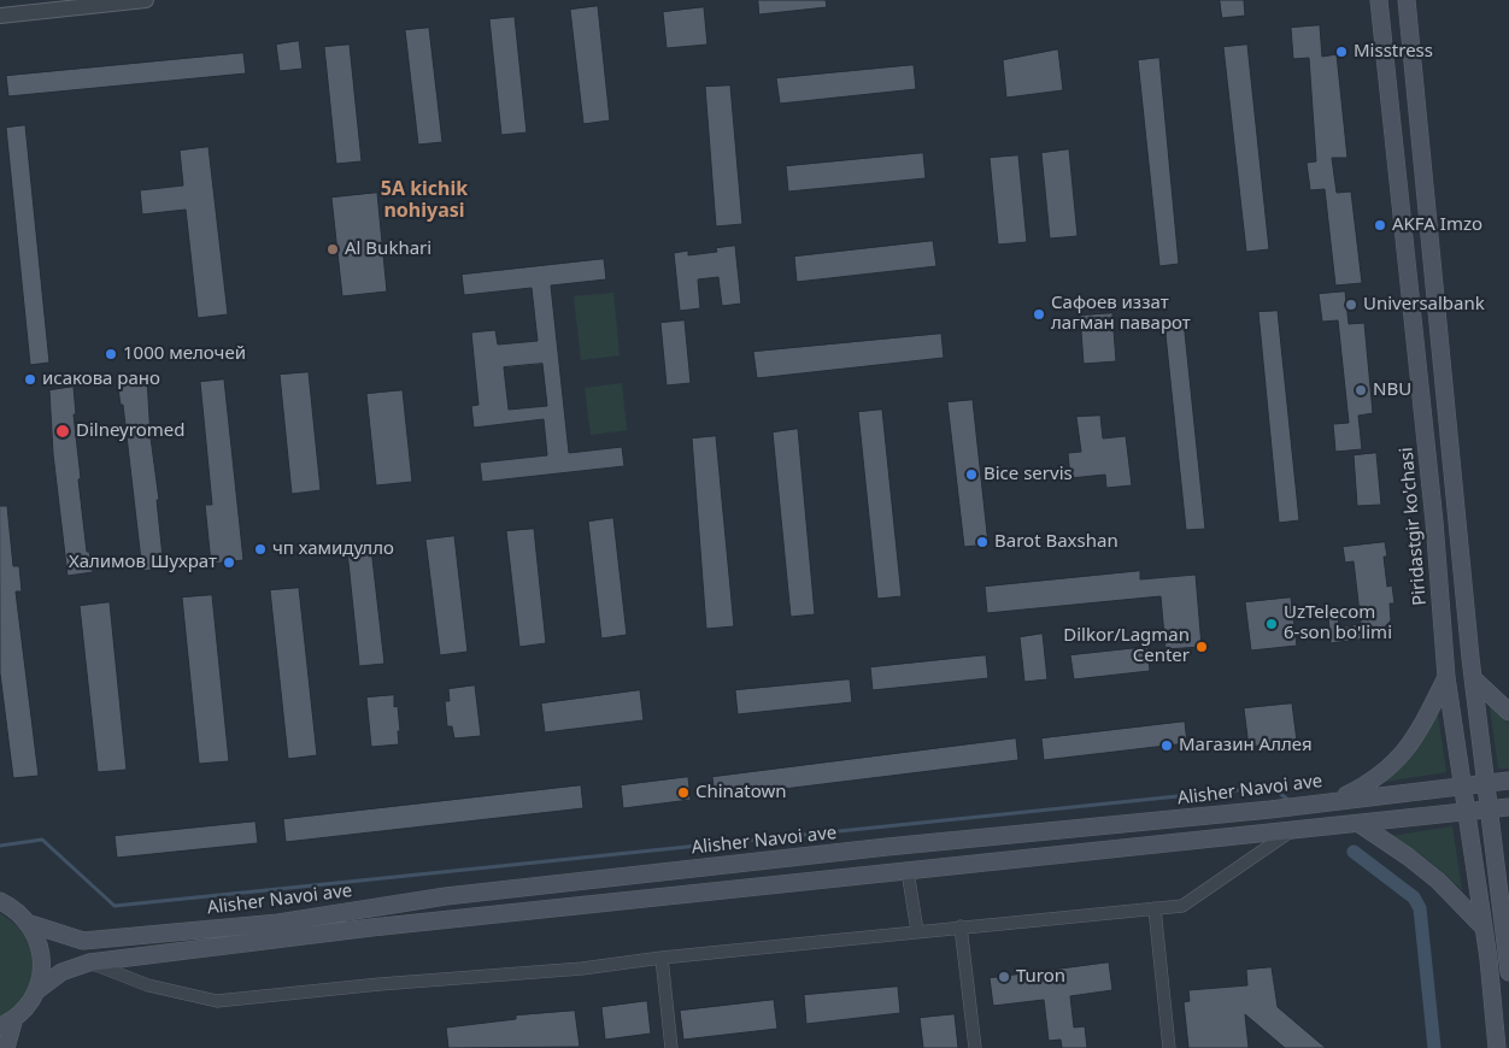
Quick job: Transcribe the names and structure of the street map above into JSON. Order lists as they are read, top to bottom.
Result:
{
  "streets": {
    "main road": ["Piridastgir ko'chasi", "Alisher Navoi ave"]
  },
  "crossings": [
    ["Piridastgir ko'chasi", "Alisher Navoi ave"]
  ],
  "districts": ["5A kichik nohiyasi"],
  "places": [
    "Misstress",
    "AKFA Imzo",
    "Al Bukhari",
    "Universalbank",
    "Сафоев иззат лагман паварот",
    "1000 мелочей",
    "исакова рано",
    "NBU",
    "Dilneyromed",
    "Bice servis",
    "Barot Baxshan",
    "чп хамидулло",
    "Халимов Шухрат",
    "UzTelecom 6-son bo'limi",
    "Dilkor/Lagman Center",
    "Магазин Аллея",
    "Chinatown",
    "Turon"
  ]
}
